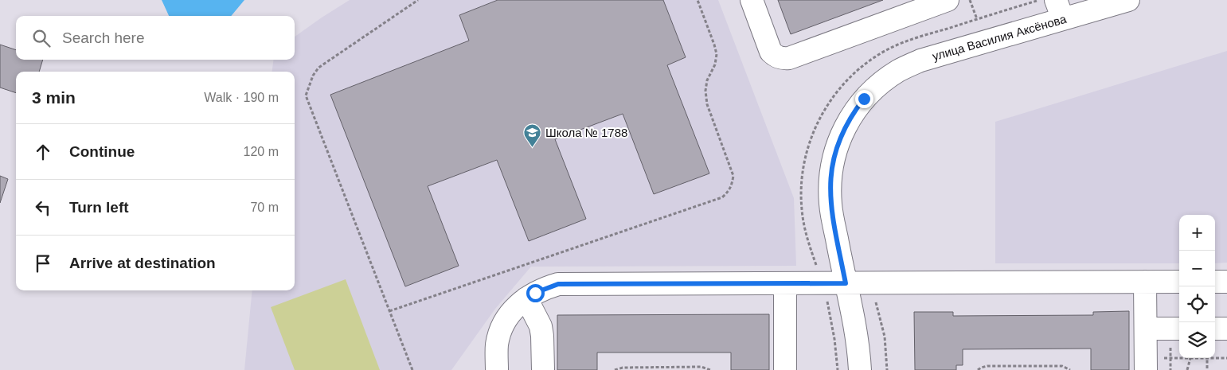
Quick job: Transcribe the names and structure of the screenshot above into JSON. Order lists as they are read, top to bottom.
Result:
{
  "streets": {
    "street": ["улица Василия Аксёнова"]
  },
  "places": {
    "school or university": ["Школа № 1788"]
  },
  "page": {
    "search": "Search here",
    "heading": ["3 min", "Walk · 190 m"],
    "list": [
      ["Continue", "120 m"],
      ["Turn left", "70 m"],
      "Arrive at destination"
    ],
    "map_buttons": ["+", "−"]
  }
}
